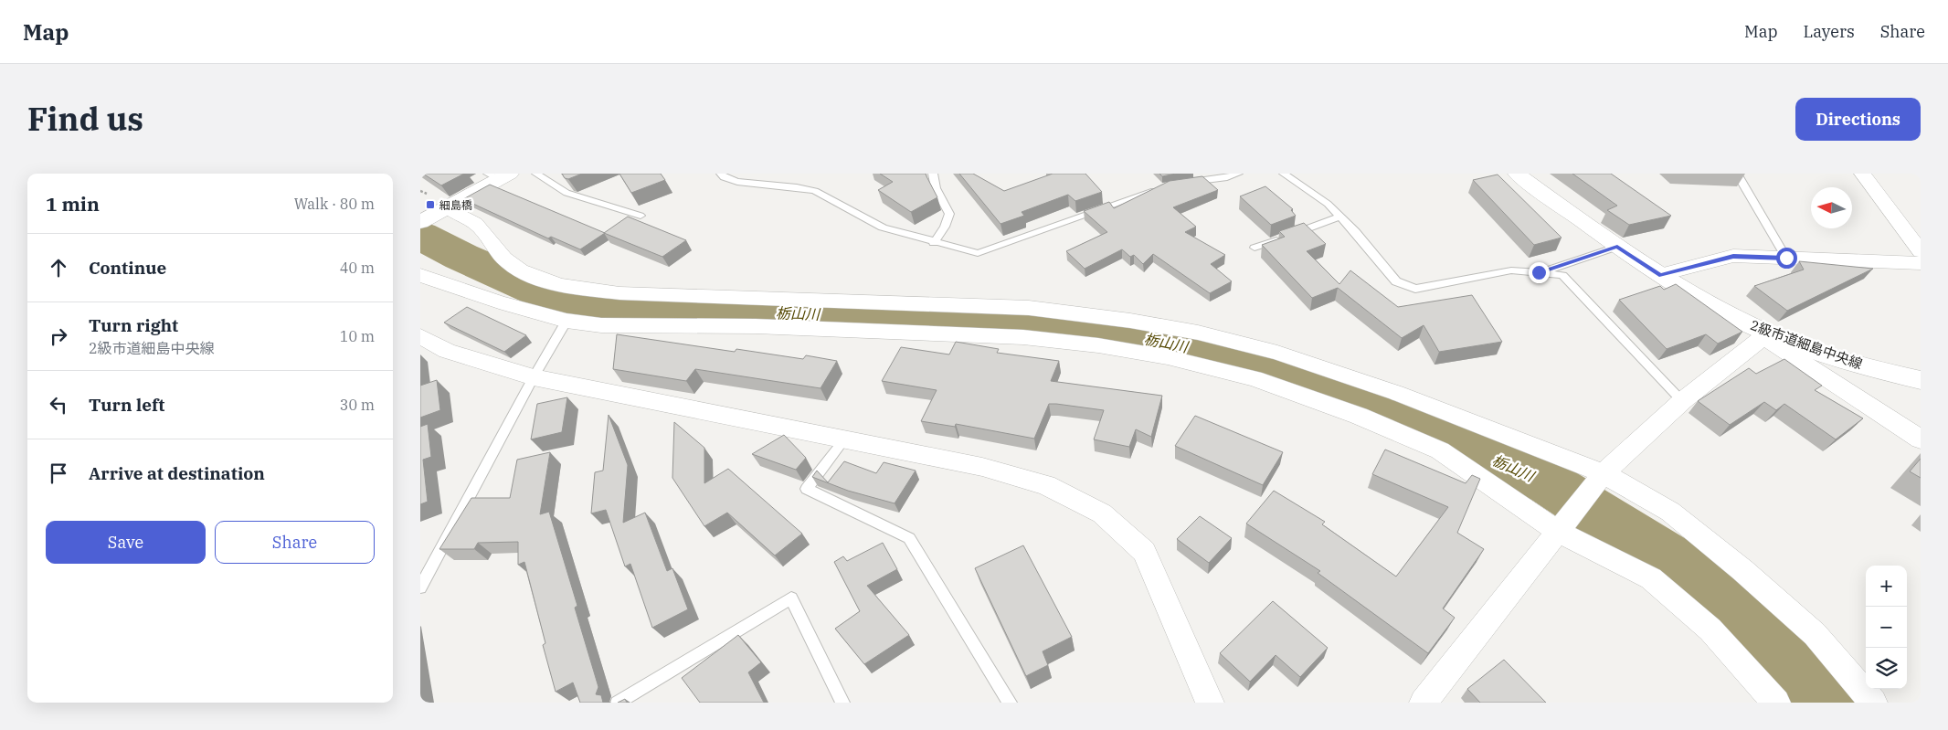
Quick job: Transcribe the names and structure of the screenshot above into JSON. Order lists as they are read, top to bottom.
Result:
{
  "streets": {
    "street": ["2級市道細島中央線"]
  },
  "water": ["栃山川"],
  "places": {
    "transit": ["細島橋"]
  },
  "north": "left",
  "page": {
    "header": "Map",
    "nav": ["Map", "Layers", "Share"],
    "title": "Find us",
    "buttons": [
      "Directions",
      ["Save", "Share"]
    ],
    "heading": ["1 min", "Walk · 80 m"],
    "list": [
      ["Continue", "40 m"],
      ["Turn right", "2級市道細島中央線", "10 m"],
      ["Turn left", "30 m"],
      "Arrive at destination"
    ],
    "map_buttons": ["+", "−"]
  }
}
